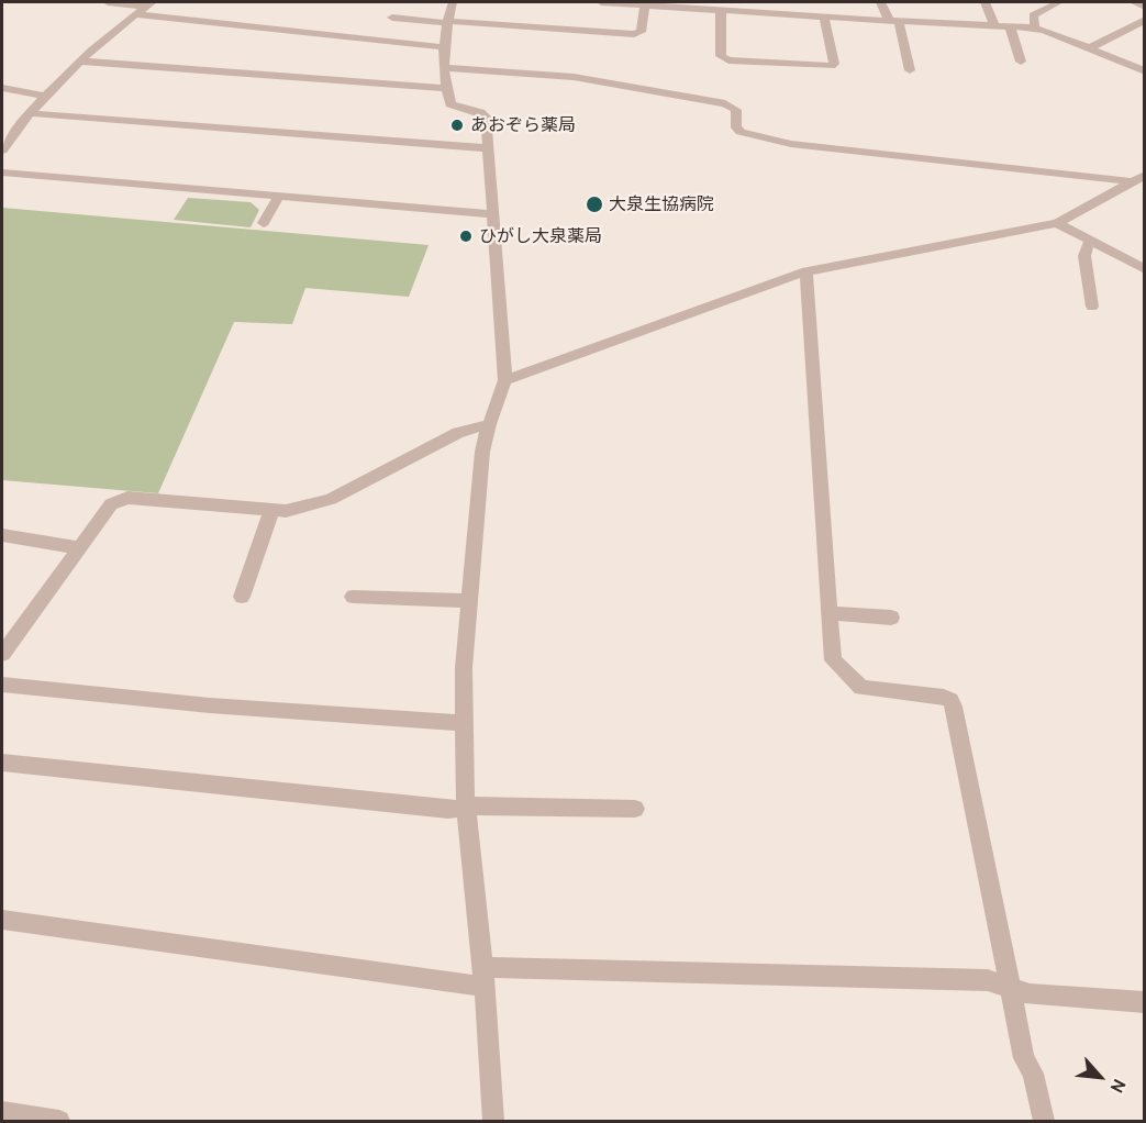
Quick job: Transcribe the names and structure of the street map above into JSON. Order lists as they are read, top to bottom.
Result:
{
  "places": ["あおぞら薬局", "大泉生協病院", "ひがし大泉薬局"],
  "north": "bottom right"
}
